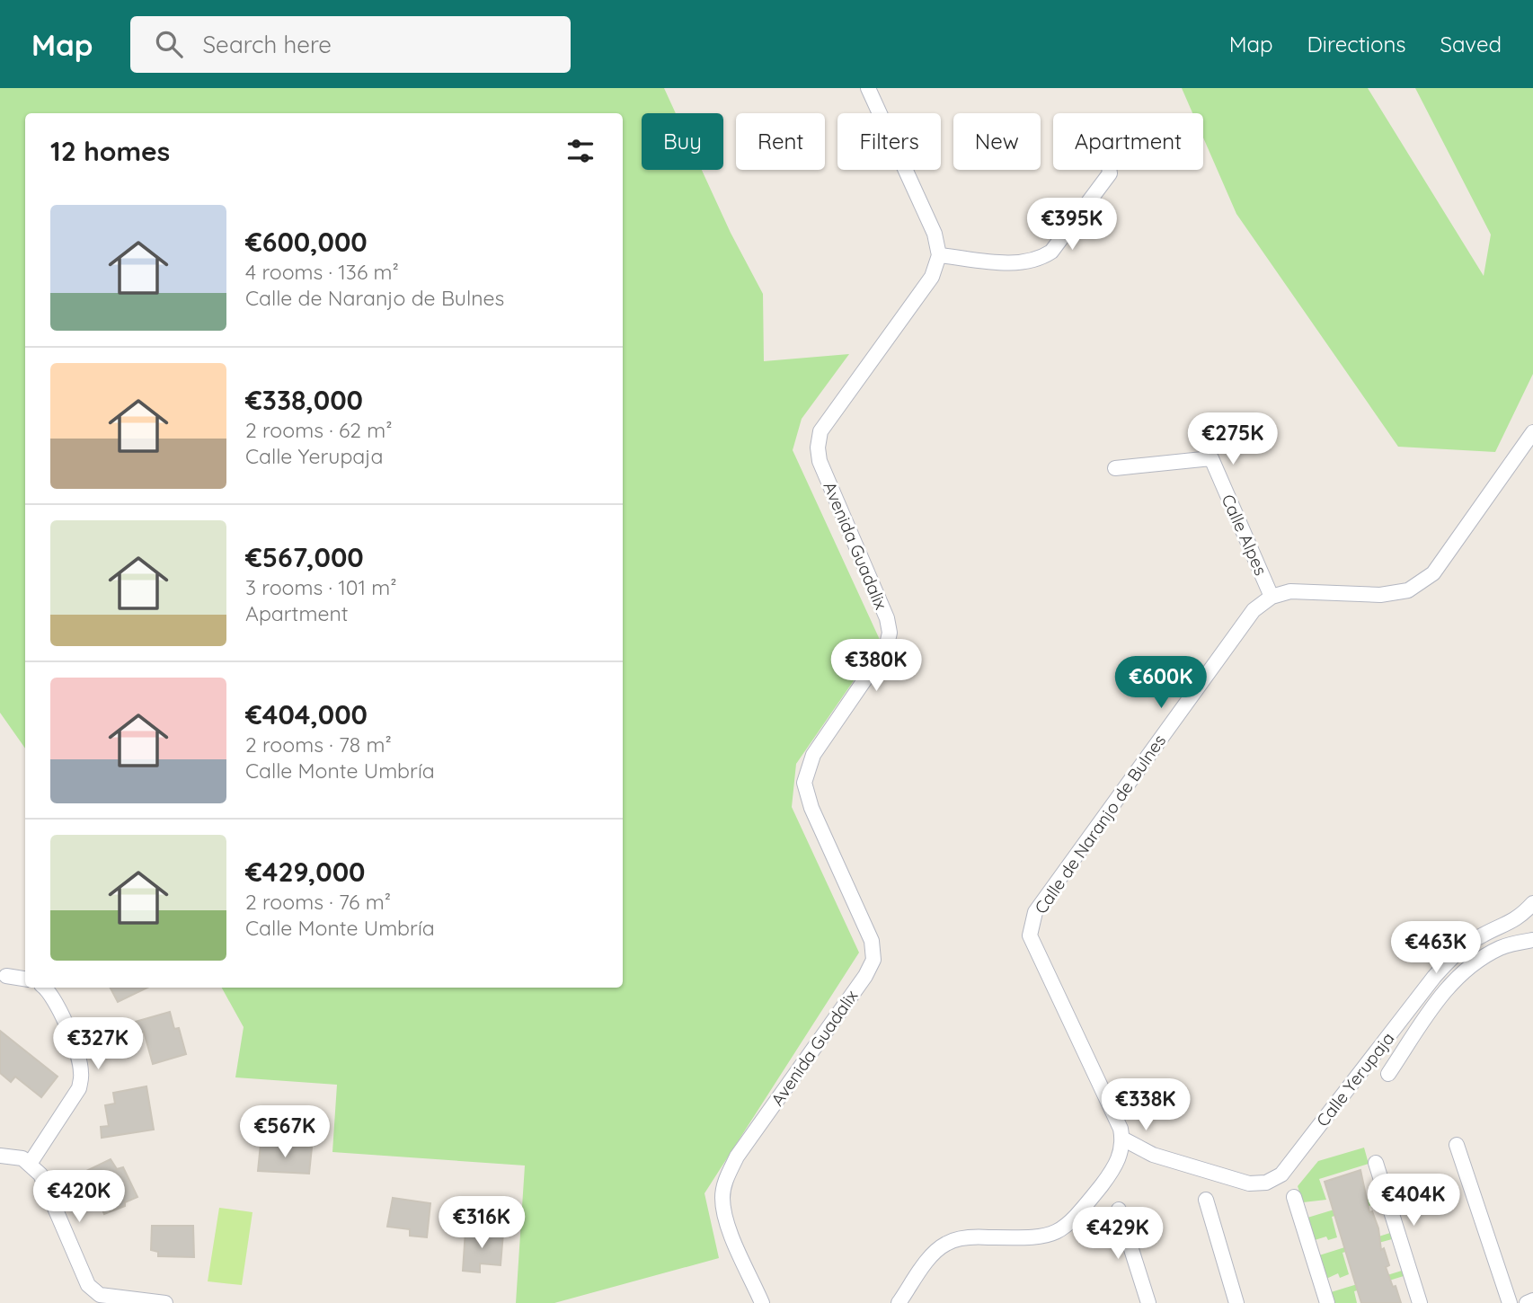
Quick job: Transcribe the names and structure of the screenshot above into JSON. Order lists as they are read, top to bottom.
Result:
{
  "streets": {
    "street": [
      "Calle Alpes",
      "Avenida Guadalix",
      "Calle de Naranjo de Bulnes",
      "Calle Yerupaja"
    ]
  },
  "crossings": [
    ["Calle Alpes", "Calle de Naranjo de Bulnes"],
    ["Calle de Naranjo de Bulnes", "Calle Yerupaja"]
  ],
  "page": {
    "header": "Map",
    "search": "Search here",
    "nav": ["Map", "Directions", "Saved"],
    "chip": [
      "Buy",
      "Rent",
      "Filters",
      "New",
      "Apartment"
    ],
    "heading": "12 homes",
    "list": [
      {
        "name": "€600,000",
        "note": "4 rooms · 136 m² · Calle de Naranjo de Bulnes"
      },
      {
        "name": "€338,000",
        "note": "2 rooms · 62 m² · Calle Yerupaja"
      },
      {
        "name": "€567,000",
        "note": "3 rooms · 101 m² · Apartment"
      },
      {
        "name": "€404,000",
        "note": "2 rooms · 78 m² · Calle Monte Umbría"
      },
      {
        "name": "€429,000",
        "note": "2 rooms · 76 m² · Calle Monte Umbría"
      }
    ],
    "price": [
      "€395K",
      "€275K",
      "€380K",
      "€600K",
      "€463K",
      "€327K",
      "€338K",
      "€567K",
      "€420K",
      "€404K",
      "€316K",
      "€429K"
    ]
  }
}
